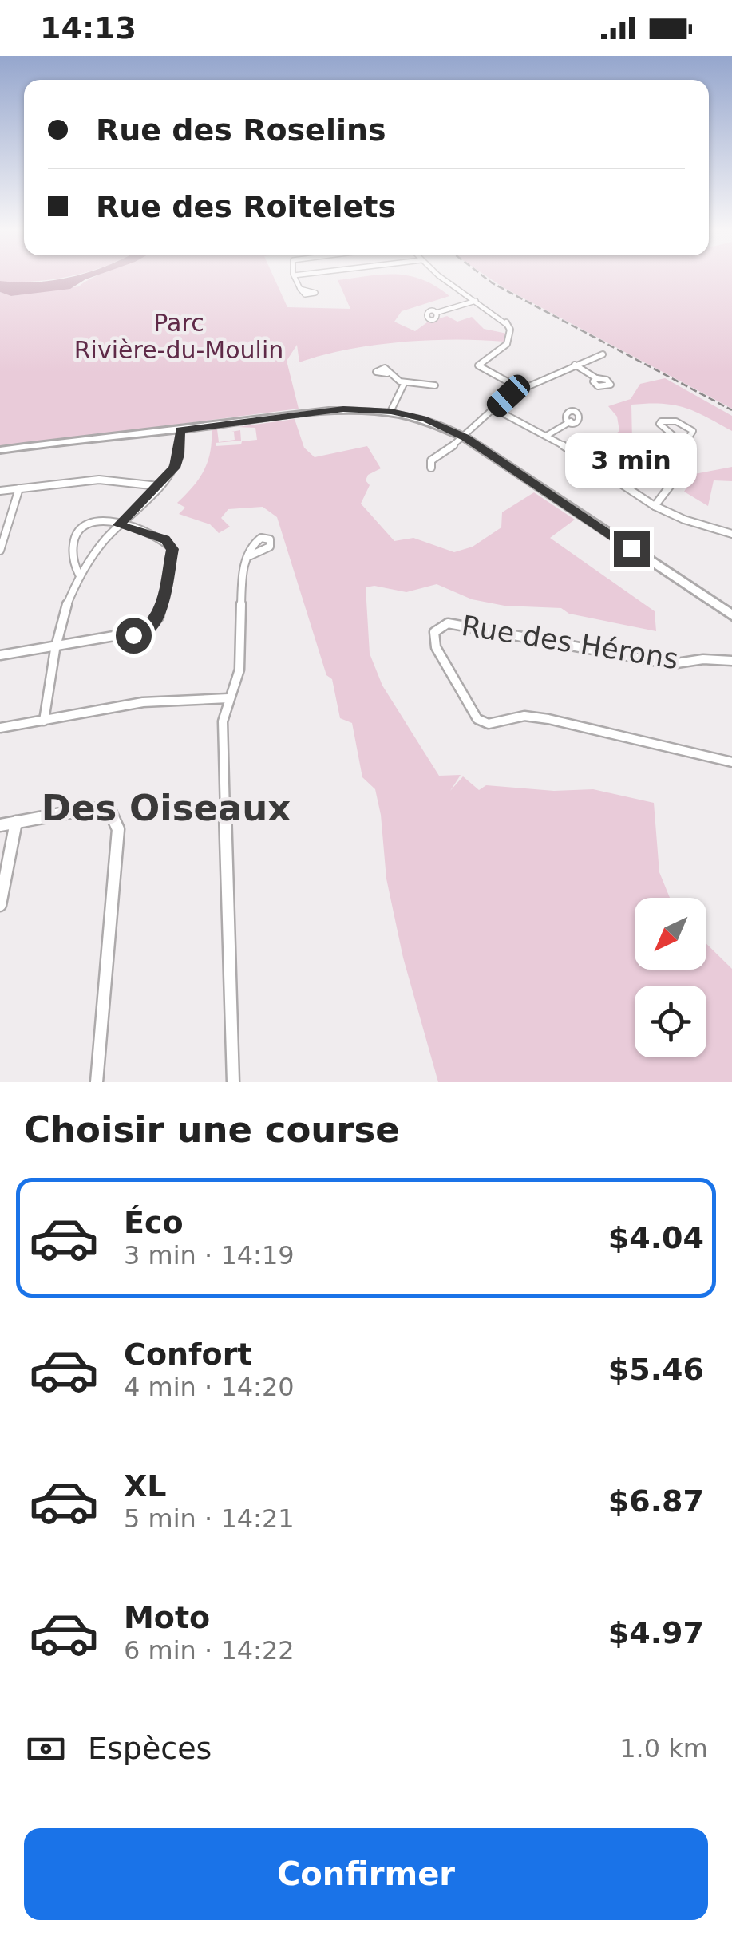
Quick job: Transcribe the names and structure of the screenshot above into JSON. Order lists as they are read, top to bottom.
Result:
{
  "streets": {
    "street": ["Rue des Hérons"]
  },
  "districts": ["Des Oiseaux"],
  "parks": ["Parc Rivière-du-Moulin"],
  "north": "bottom left",
  "page": {
    "status": "14:13",
    "banner": ["Rue des Roselins", "Rue des Roitelets"],
    "bubble": "3 min",
    "heading": "Choisir une course",
    "list": [
      {
        "name": "Éco",
        "note": "3 min · 14:19",
        "value": "$4.04"
      },
      {
        "name": "Confort",
        "note": "4 min · 14:20",
        "value": "$5.46"
      },
      {
        "name": "XL",
        "note": "5 min · 14:21",
        "value": "$6.87"
      },
      {
        "name": "Moto",
        "note": "6 min · 14:22",
        "value": "$4.97"
      }
    ],
    "pay": ["Espèces", "1.0 km"],
    "buttons": "Confirmer"
  }
}
